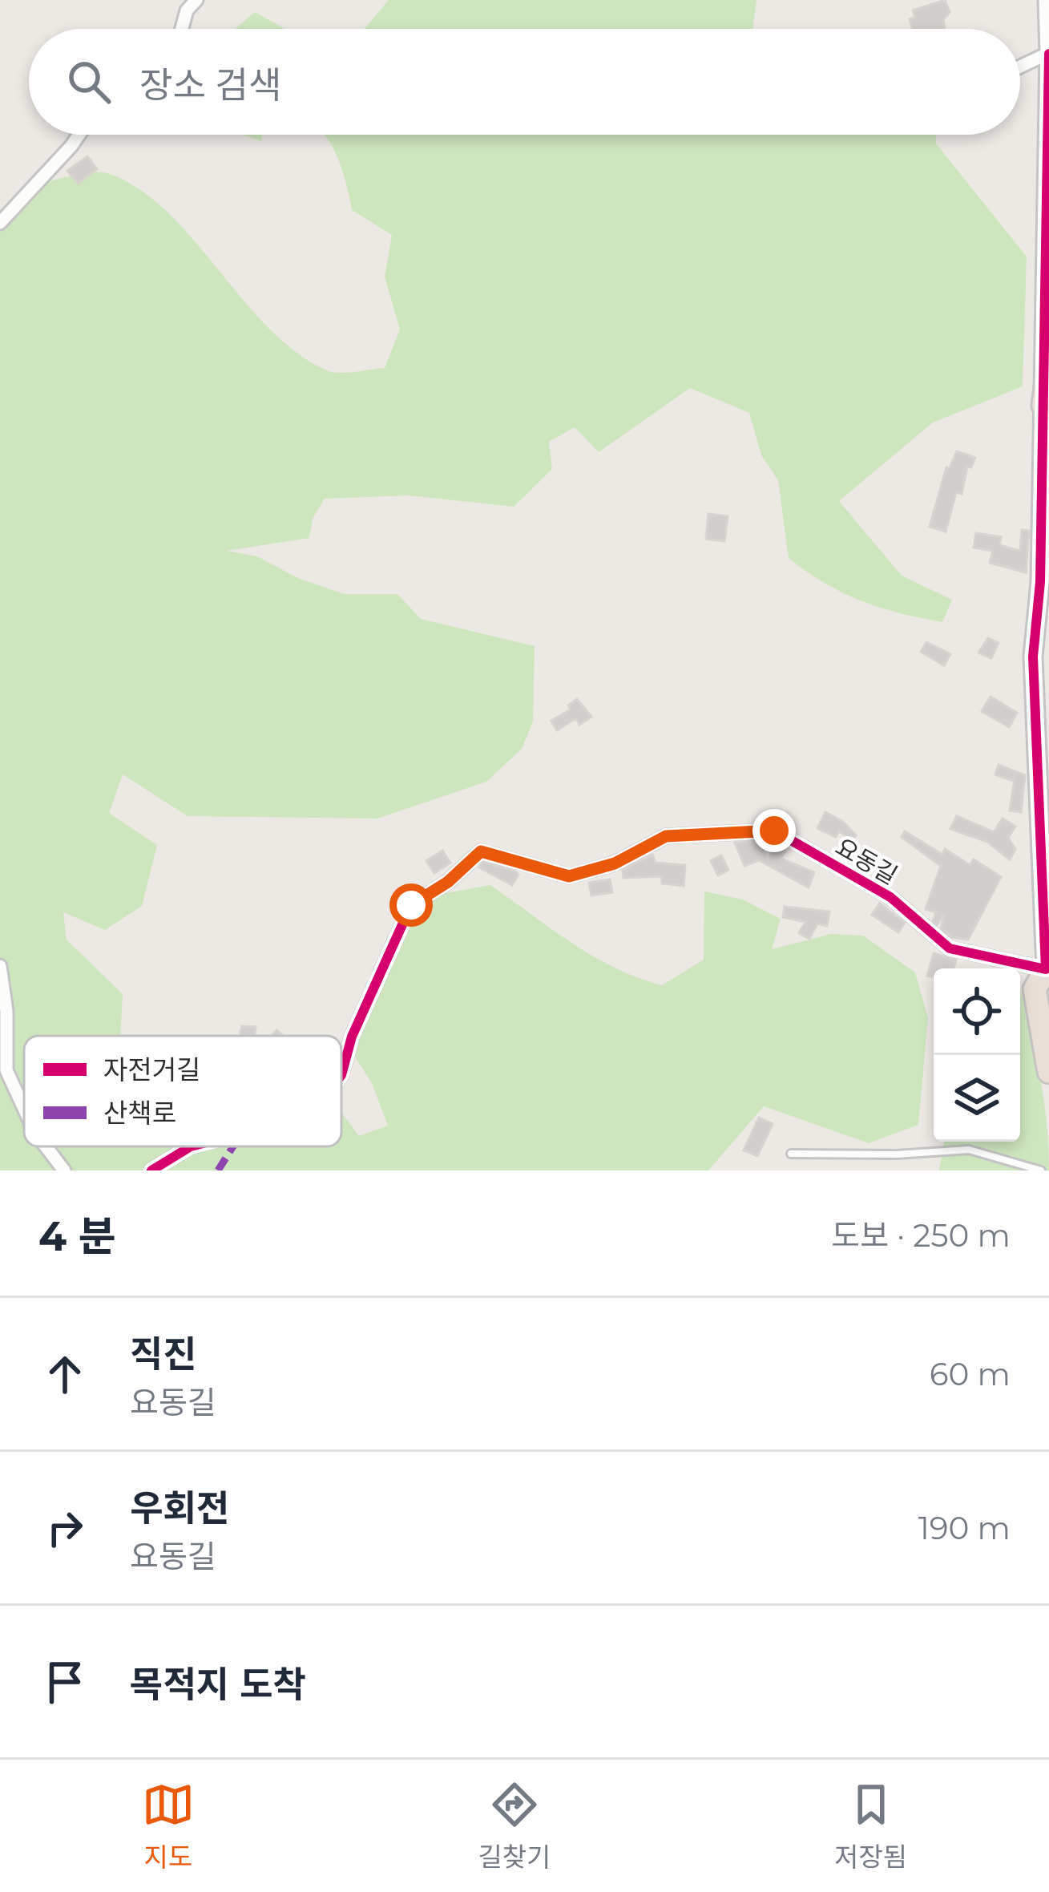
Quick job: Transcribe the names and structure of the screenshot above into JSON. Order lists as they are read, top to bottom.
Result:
{
  "streets": {
    "street": ["요동길"]
  },
  "legend": ["자전거길", "산책로"],
  "page": {
    "search": "장소 검색",
    "heading": ["4 분", "도보 · 250 m"],
    "list": [
      ["직진", "요동길", "60 m"],
      ["우회전", "요동길", "190 m"],
      "목적지 도착"
    ],
    "nav": ["지도", "길찾기", "저장됨"]
  }
}
